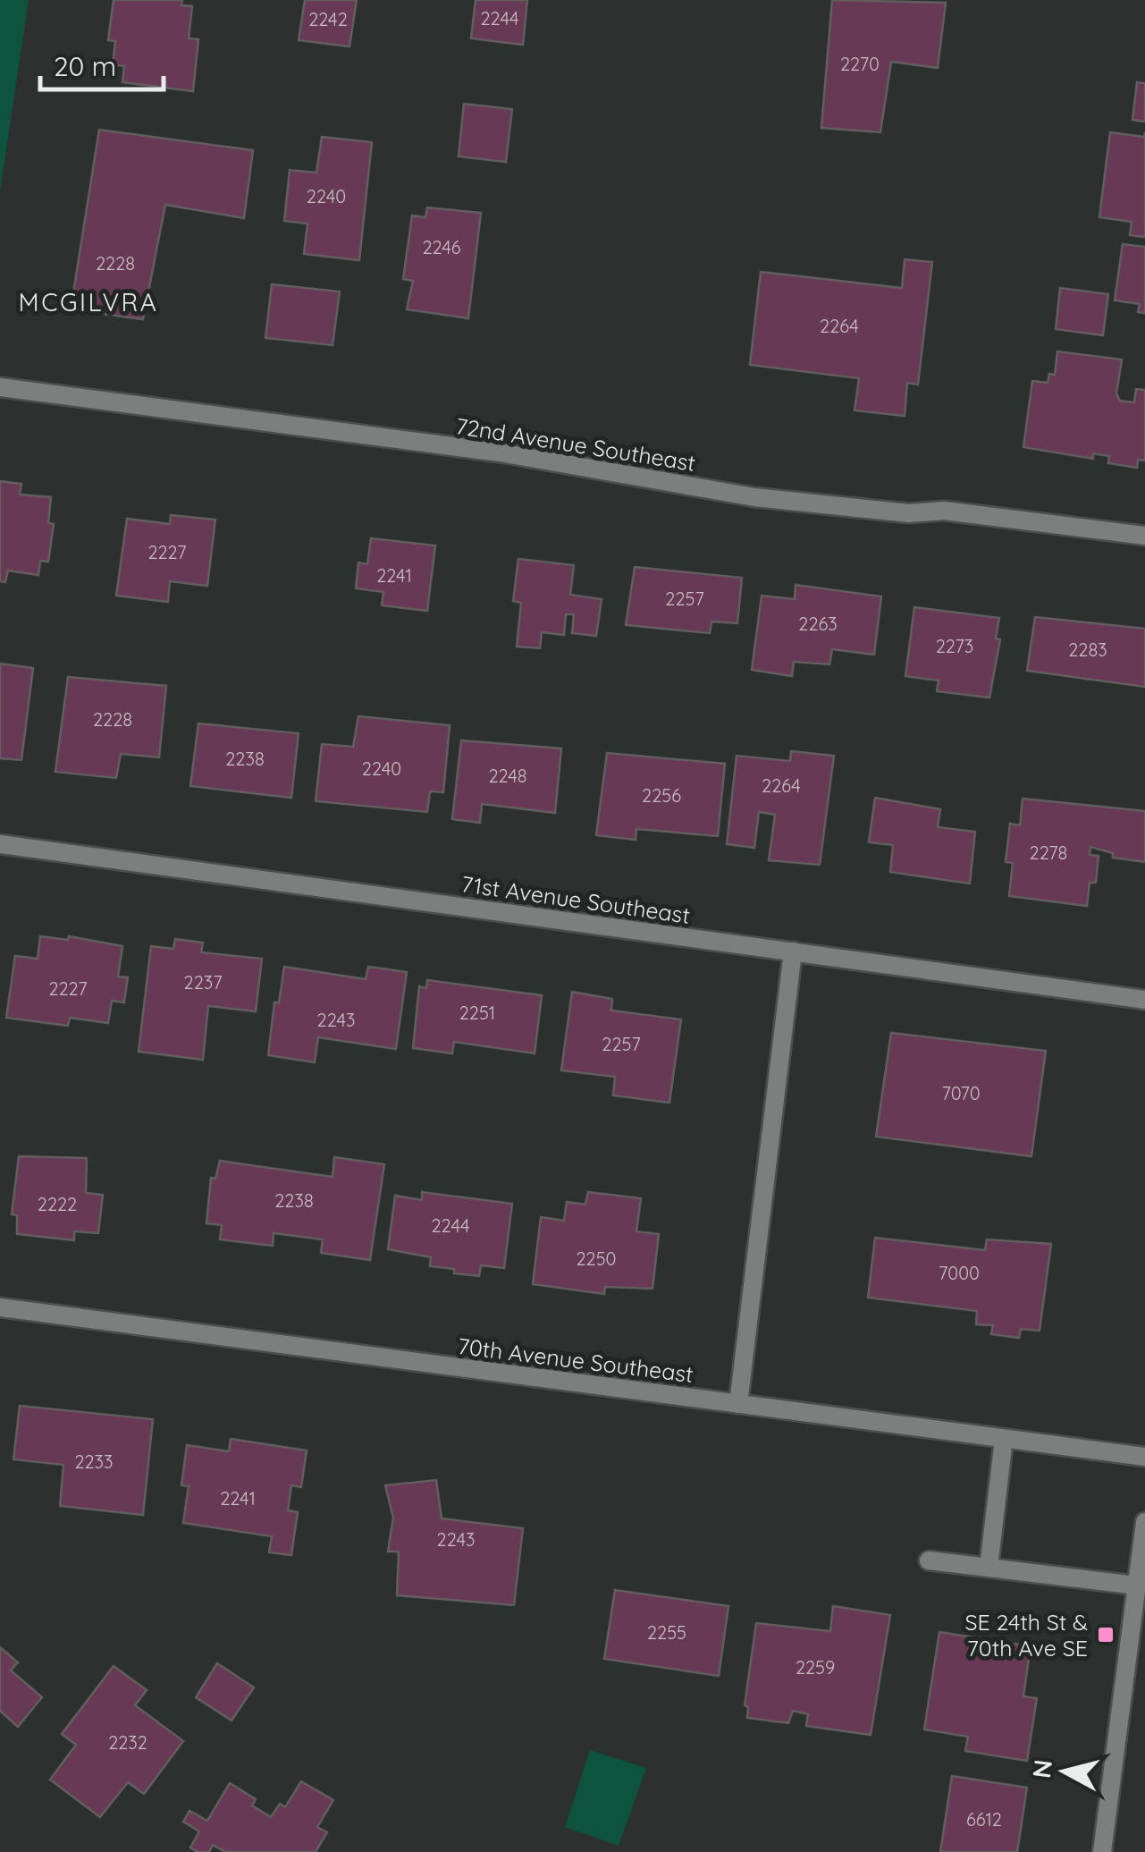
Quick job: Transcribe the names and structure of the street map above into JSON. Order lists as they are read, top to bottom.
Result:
{
  "streets": {
    "street": ["72nd Avenue Southeast", "71st Avenue Southeast", "70th Avenue Southeast"]
  },
  "districts": ["MCGILVRA"],
  "places": {
    "transit": ["SE 24th St & 70th Ave SE"]
  },
  "house_numbers": [
    "2244",
    "2242",
    "2270",
    "2240",
    "2246",
    "2228",
    "2264",
    "2227",
    "2241",
    "2257",
    "2263",
    "2273",
    "2283",
    "2228",
    "2238",
    "2240",
    "2248",
    "2264",
    "2256",
    "2278",
    "2237",
    "2227",
    "2251",
    "2243",
    "2257",
    "7070",
    "2238",
    "2222",
    "2244",
    "2250",
    "7000",
    "2233",
    "2241",
    "2243",
    "2255",
    "2259",
    "2232",
    "6612"
  ],
  "scale_bar": "20 m",
  "north": "left"
}
